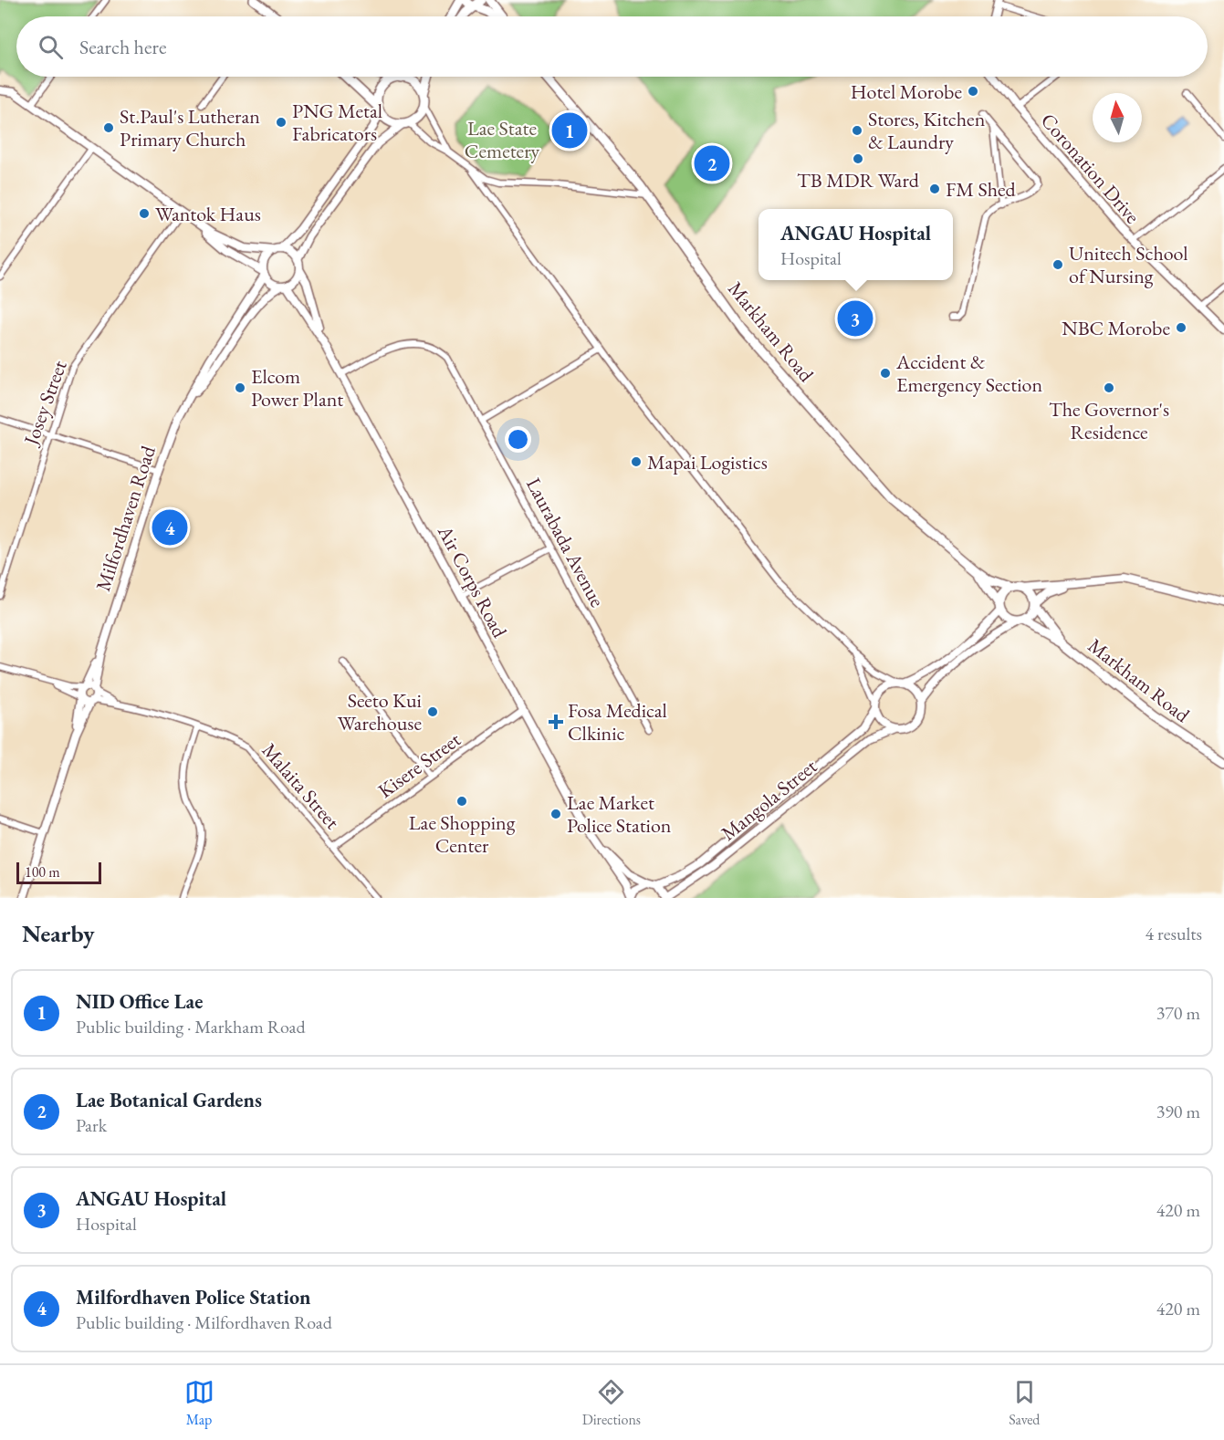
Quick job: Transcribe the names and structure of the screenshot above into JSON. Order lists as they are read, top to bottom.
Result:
{
  "streets": {
    "main road": [
      "Coronation Drive",
      "Markham Road",
      "Milfordhaven Road",
      "Air Corps Road",
      "Mangola Street"
    ],
    "street": [
      "Josey Street",
      "Laurabada Avenue",
      "Kisere Street",
      "Malaita Street"
    ]
  },
  "crossings": [
    ["Milfordhaven Road", "Air Corps Road"],
    ["Milfordhaven Road", "Malaita Street"],
    ["Laurabada Avenue", "Air Corps Road"],
    ["Air Corps Road", "Kisere Street"],
    ["Air Corps Road", "Mangola Street"],
    ["Kisere Street", "Malaita Street"]
  ],
  "parks": ["Lae State Cemetery"],
  "places": {
    "other": [
      "Hotel Morobe",
      "PNG Metal Fabricators",
      "St.Paul's Lutheran Primary Church",
      "Stores, Kitchen & Laundry",
      "TB MDR Ward",
      "FM Shed",
      "Wantok Haus",
      "Unitech School of Nursing",
      "NBC Morobe",
      "Accident & Emergency Section",
      "Elcom Power Plant",
      "The Governor's Residence",
      "Mapai Logistics",
      "Seeto Kui Warehouse",
      "Lae Shopping Center",
      "Lae Market Police Station"
    ],
    "health": ["Fosa Medical Clkinic"]
  },
  "scale_bar": "100 m",
  "north": "top",
  "page": {
    "search": "Search here",
    "pins": [
      "1",
      "2",
      "3",
      "4"
    ],
    "popup": ["ANGAU Hospital", "Hospital"],
    "scale": "100 m",
    "heading": ["Nearby", "4 results"],
    "list": [
      {
        "mark": "1",
        "name": "NID Office Lae",
        "note": "Public building · Markham Road",
        "value": "370 m"
      },
      {
        "mark": "2",
        "name": "Lae Botanical Gardens",
        "note": "Park",
        "value": "390 m"
      },
      {
        "mark": "3",
        "name": "ANGAU Hospital",
        "note": "Hospital",
        "value": "420 m"
      },
      {
        "mark": "4",
        "name": "Milfordhaven Police Station",
        "note": "Public building · Milfordhaven Road",
        "value": "420 m"
      }
    ],
    "nav": ["Map", "Directions", "Saved"]
  }
}
